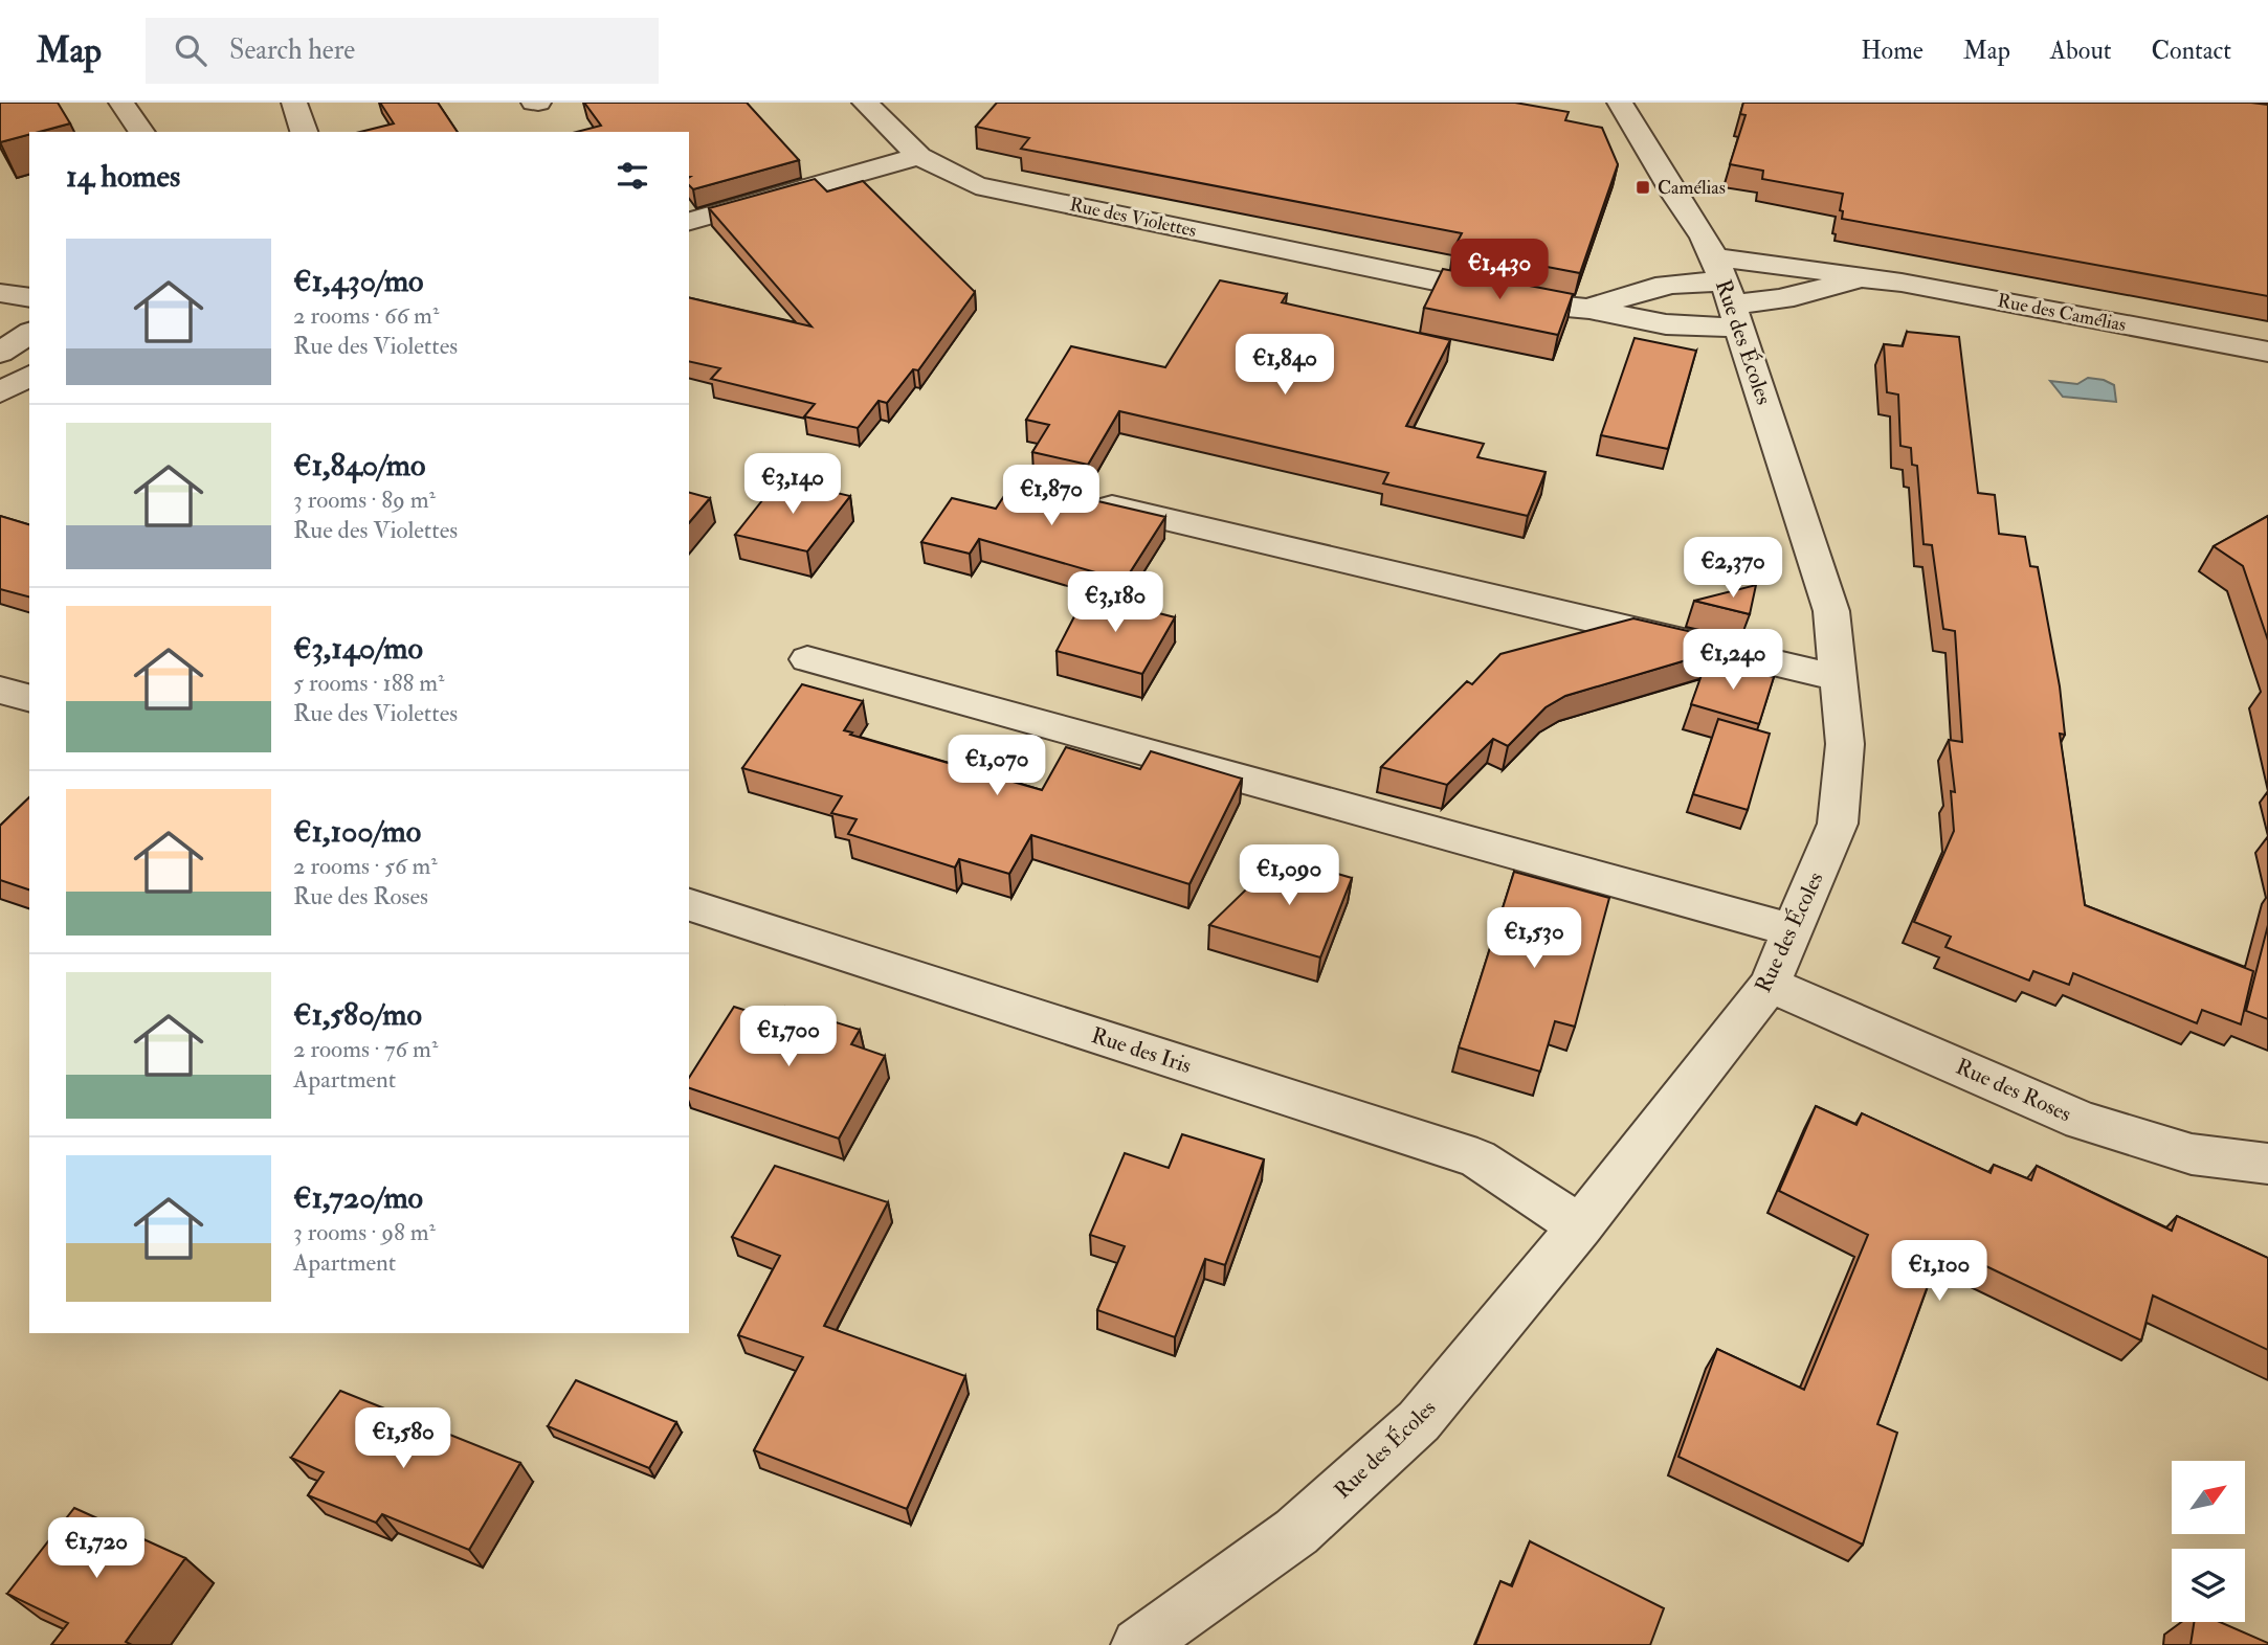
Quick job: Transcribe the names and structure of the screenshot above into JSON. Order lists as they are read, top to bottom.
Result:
{
  "streets": {
    "street": [
      "Rue des Violettes",
      "Rue des Camélias",
      "Rue des Écoles",
      "Rue des Iris",
      "Rue des Roses"
    ]
  },
  "crossings": [
    ["Rue des Violettes", "Rue des Camélias"],
    ["Rue des Violettes", "Rue des Écoles"],
    ["Rue des Camélias", "Rue des Écoles"],
    ["Rue des Écoles", "Rue des Iris"],
    ["Rue des Écoles", "Rue des Roses"]
  ],
  "places": {
    "transit": ["Camélias"]
  },
  "north": "top right",
  "page": {
    "header": "Map",
    "search": "Search here",
    "nav": [
      "Home",
      "Map",
      "About",
      "Contact"
    ],
    "heading": "14 homes",
    "list": [
      {
        "name": "€1,430/mo",
        "note": "2 rooms · 66 m² · Rue des Violettes"
      },
      {
        "name": "€1,840/mo",
        "note": "3 rooms · 89 m² · Rue des Violettes"
      },
      {
        "name": "€3,140/mo",
        "note": "5 rooms · 188 m² · Rue des Violettes"
      },
      {
        "name": "€1,100/mo",
        "note": "2 rooms · 56 m² · Rue des Roses"
      },
      {
        "name": "€1,580/mo",
        "note": "2 rooms · 76 m² · Apartment"
      },
      {
        "name": "€1,720/mo",
        "note": "3 rooms · 98 m² · Apartment"
      }
    ],
    "price": [
      "€1,430",
      "€1,840",
      "€3,140",
      "€1,870",
      "€2,370",
      "€3,180",
      "€1,240",
      "€1,070",
      "€1,090",
      "€1,530",
      "€1,700",
      "€1,100",
      "€1,580",
      "€1,720"
    ]
  }
}
